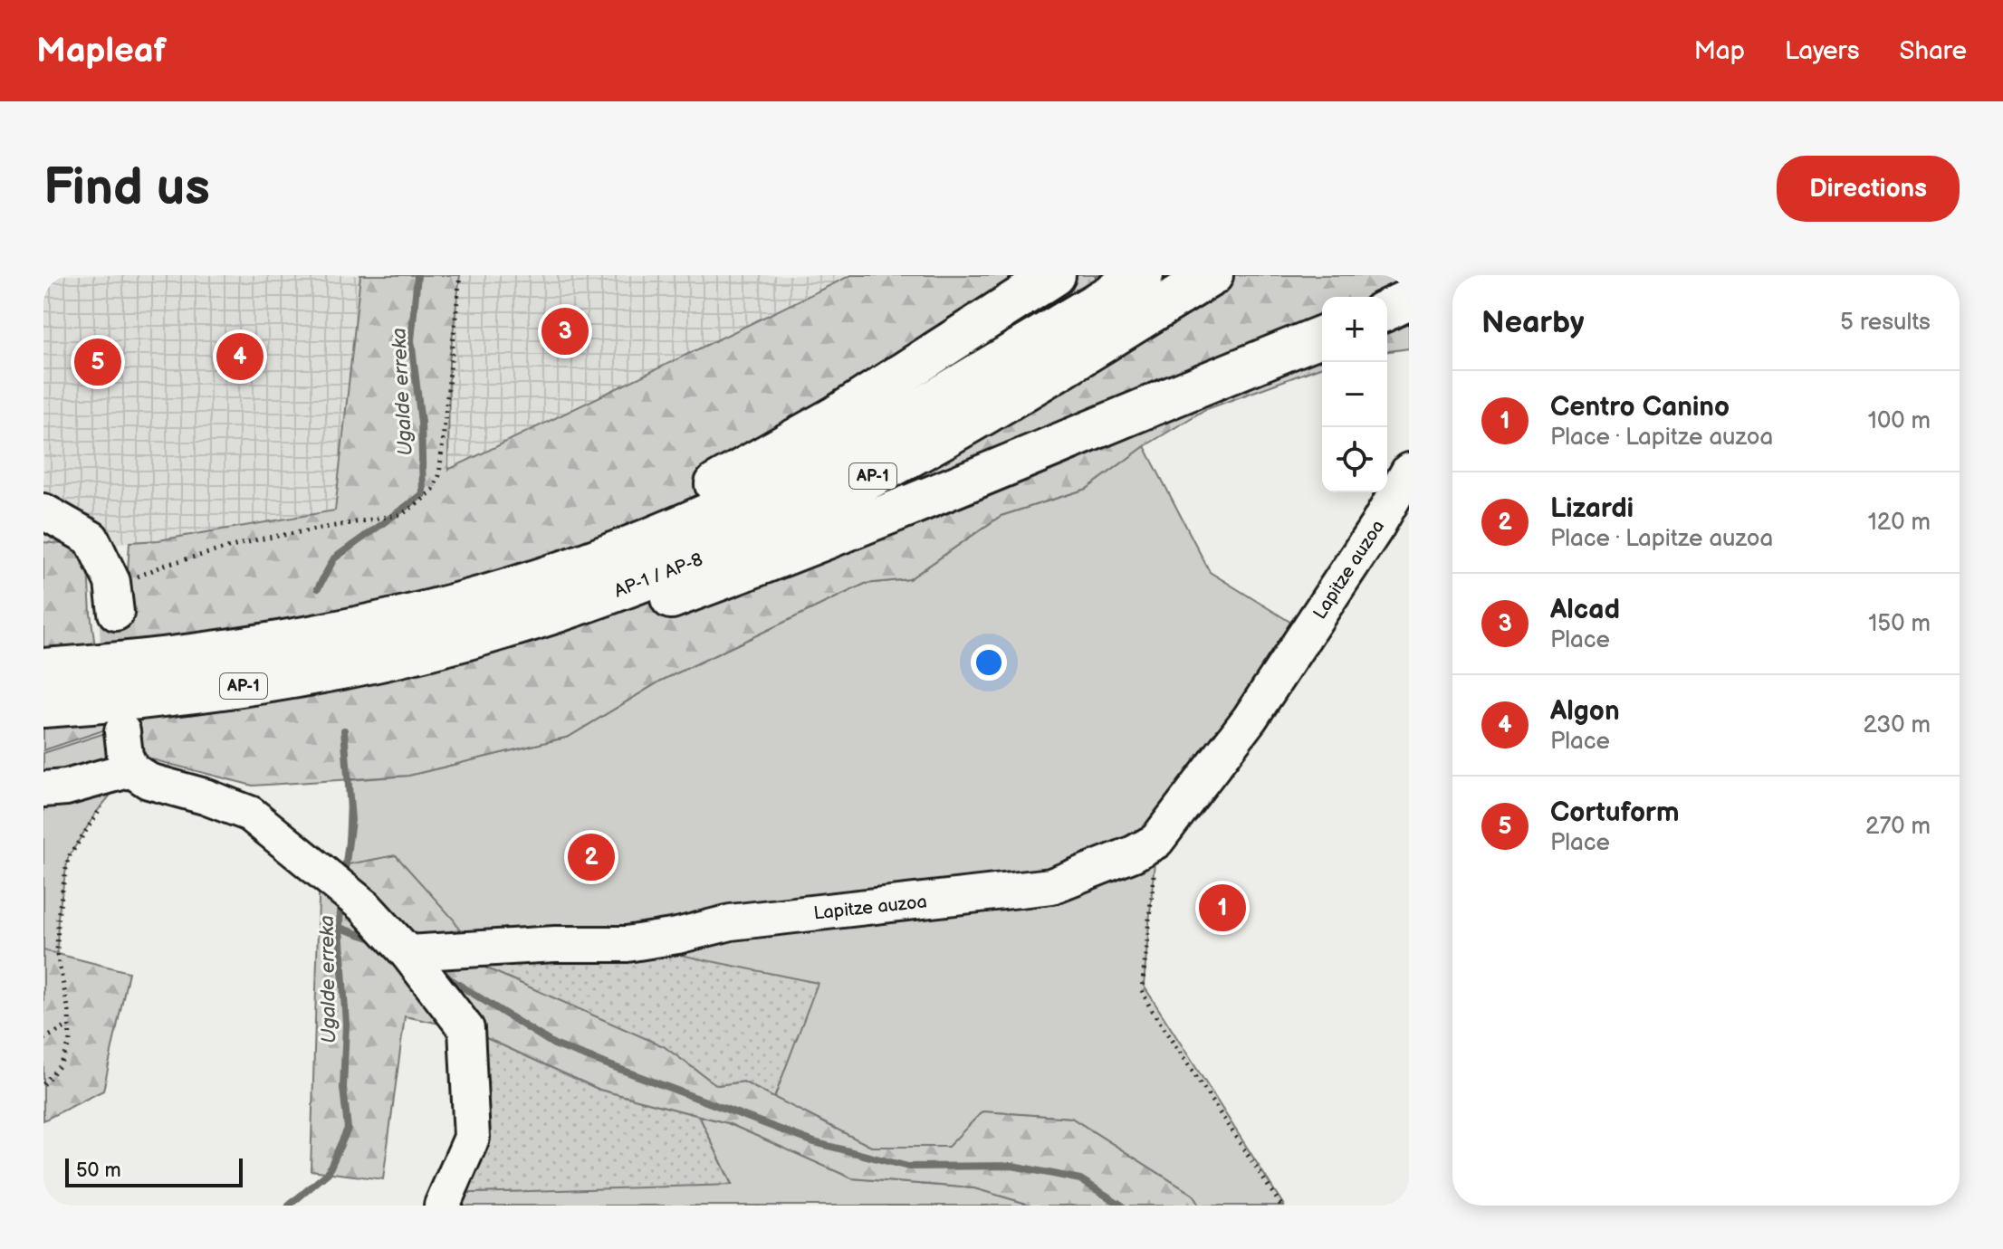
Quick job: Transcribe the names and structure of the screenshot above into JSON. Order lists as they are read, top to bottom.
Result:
{
  "streets": {
    "highway": ["AP-1", "AP-1 / AP-8"],
    "street": ["Lapitze auzoa"]
  },
  "water": ["Ugalde erreka"],
  "scale_bar": "50 m",
  "page": {
    "header": "Mapleaf",
    "nav": ["Map", "Layers", "Share"],
    "buttons": "Directions",
    "title": "Find us",
    "heading": ["Nearby", "5 results"],
    "map_buttons": ["+", "−"],
    "pins": [
      "3",
      "4",
      "5",
      "2",
      "1"
    ],
    "list": [
      {
        "mark": "1",
        "name": "Centro Canino",
        "note": "Place · Lapitze auzoa",
        "value": "100 m"
      },
      {
        "mark": "2",
        "name": "Lizardi",
        "note": "Place · Lapitze auzoa",
        "value": "120 m"
      },
      {
        "mark": "3",
        "name": "Alcad",
        "note": "Place",
        "value": "150 m"
      },
      {
        "mark": "4",
        "name": "Algon",
        "note": "Place",
        "value": "230 m"
      },
      {
        "mark": "5",
        "name": "Cortuform",
        "note": "Place",
        "value": "270 m"
      }
    ],
    "scale": "50 m"
  }
}
